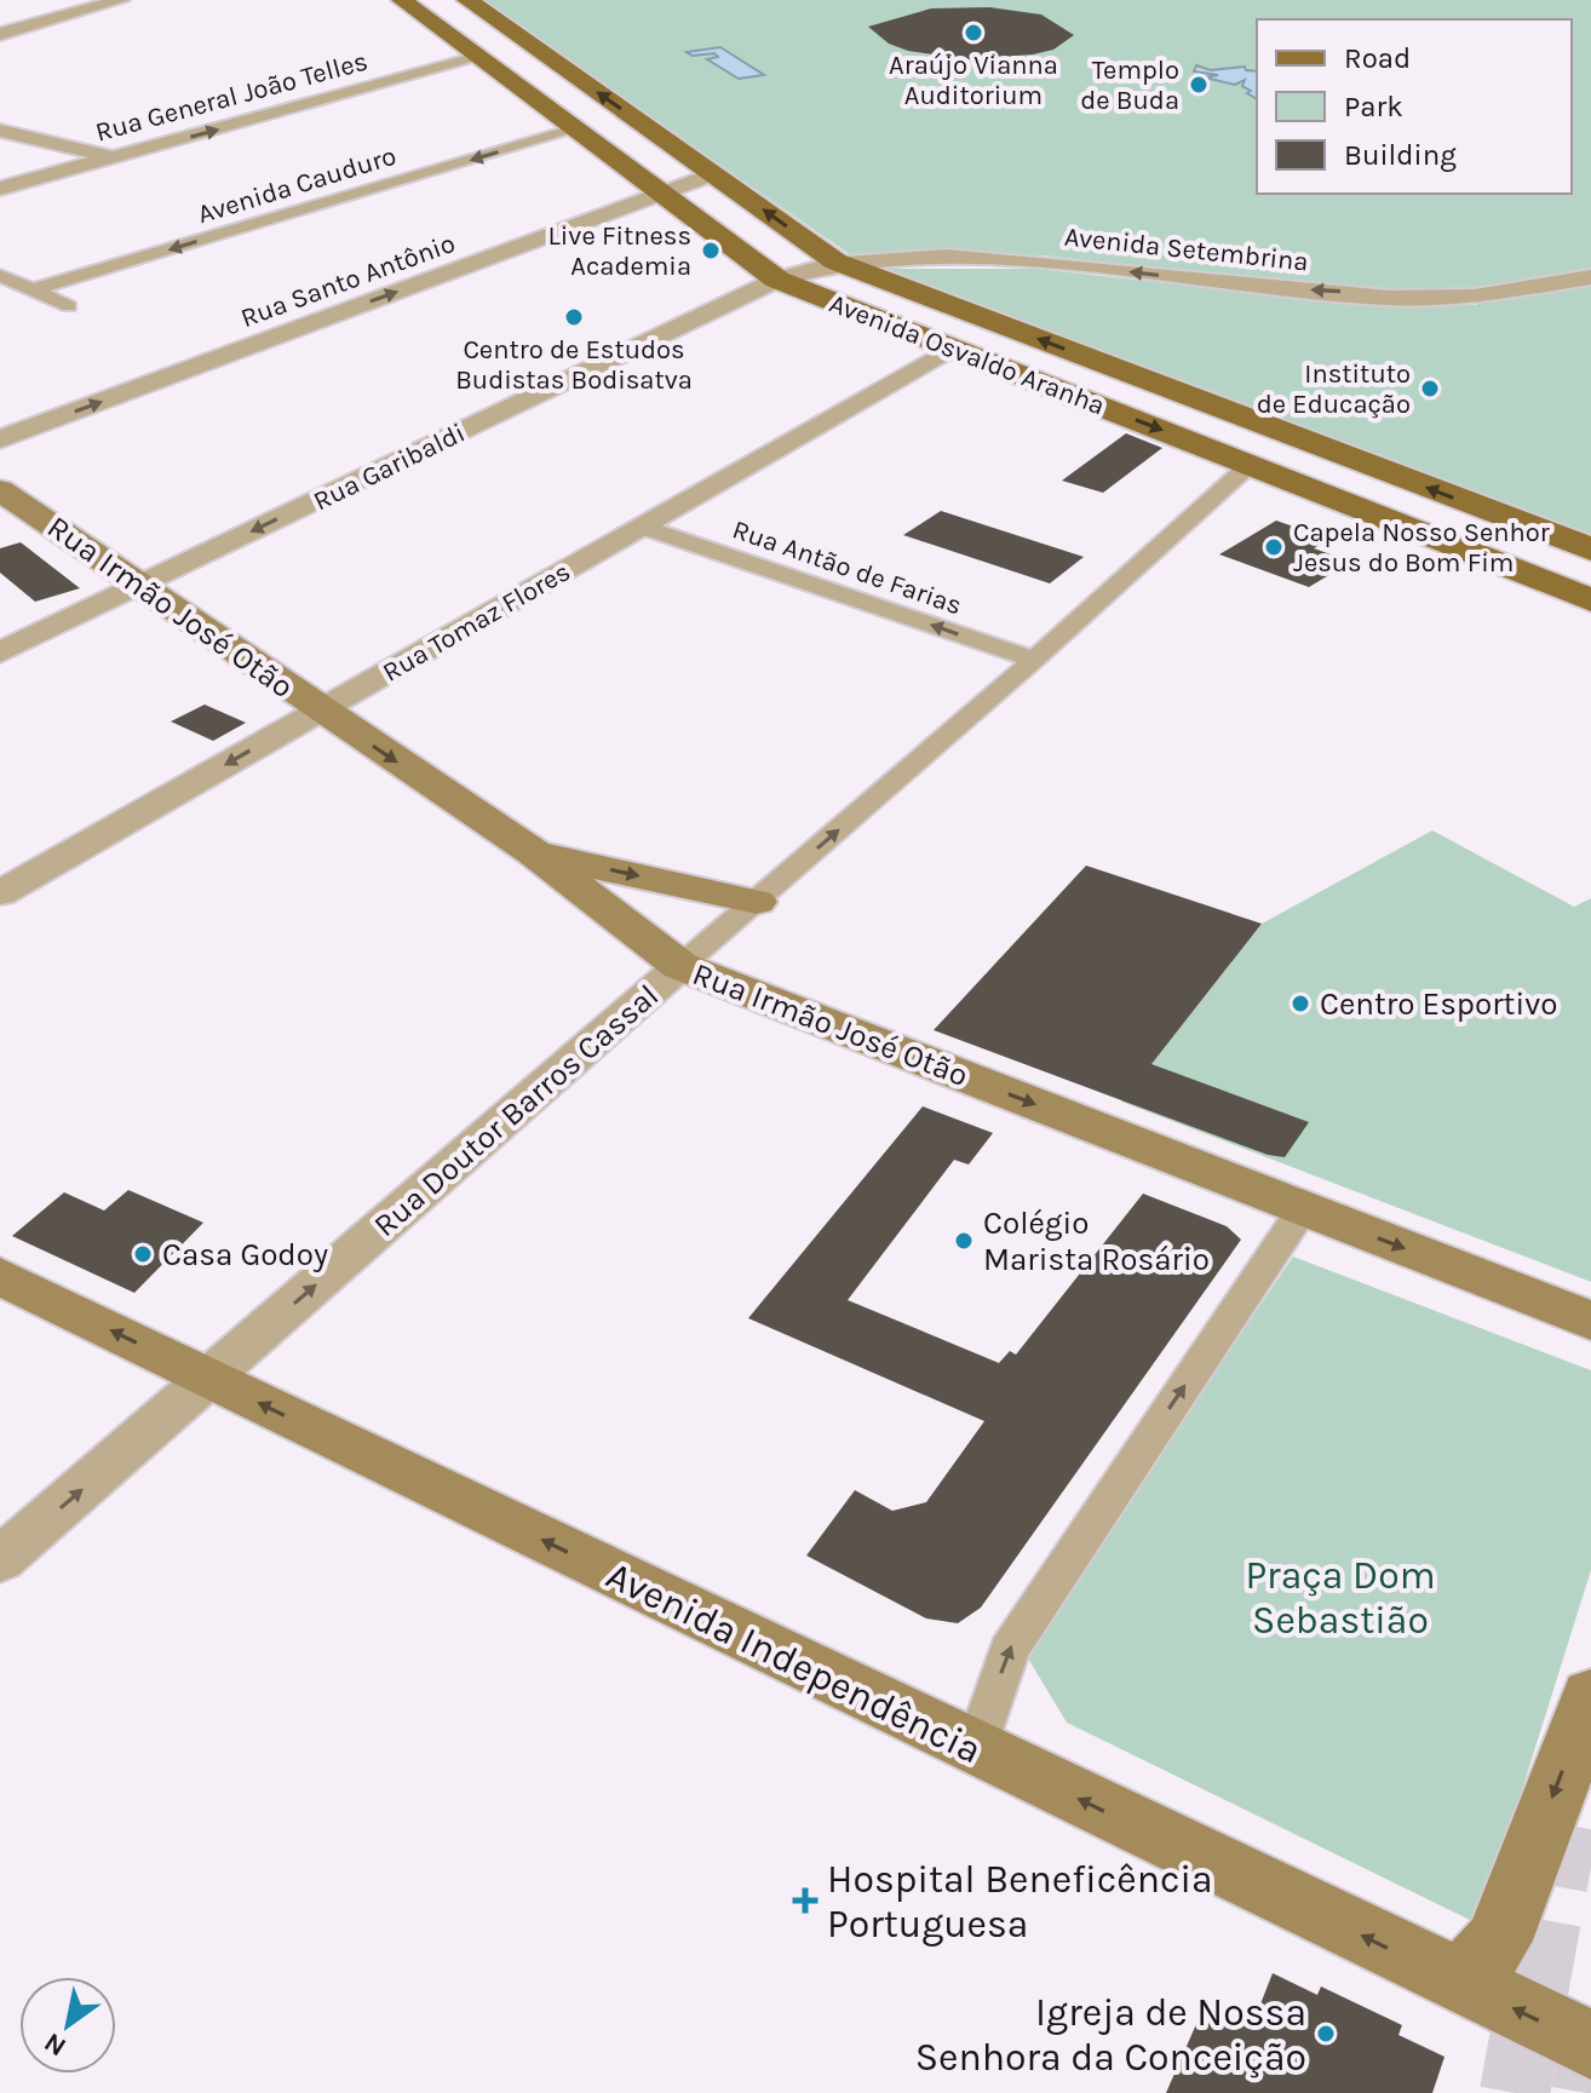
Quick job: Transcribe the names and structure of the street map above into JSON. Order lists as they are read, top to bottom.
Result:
{
  "streets": {
    "main road": ["Avenida Osvaldo Aranha", "Rua Irmão José Otão", "Avenida Independência"],
    "street": [
      "Rua General João Telles",
      "Avenida Cauduro",
      "Avenida Setembrina",
      "Rua Santo Antônio",
      "Rua Garibaldi",
      "Rua Antão de Farias",
      "Rua Tomaz Flores",
      "Rua Doutor Barros Cassal"
    ]
  },
  "crossings": [
    ["Rua General João Telles", "Avenida Osvaldo Aranha"],
    ["Avenida Cauduro", "Avenida Osvaldo Aranha"],
    ["Avenida Setembrina", "Avenida Osvaldo Aranha"],
    ["Avenida Setembrina", "Rua Garibaldi"],
    ["Rua Santo Antônio", "Avenida Osvaldo Aranha"],
    ["Avenida Osvaldo Aranha", "Rua Garibaldi"],
    ["Avenida Osvaldo Aranha", "Rua Tomaz Flores"],
    ["Avenida Osvaldo Aranha", "Rua Doutor Barros Cassal"],
    ["Rua Garibaldi", "Rua Irmão José Otão"],
    ["Rua Antão de Farias", "Rua Tomaz Flores"],
    ["Rua Antão de Farias", "Rua Doutor Barros Cassal"],
    ["Rua Irmão José Otão", "Rua Tomaz Flores"],
    ["Rua Irmão José Otão", "Rua Doutor Barros Cassal"],
    ["Rua Doutor Barros Cassal", "Avenida Independência"]
  ],
  "one_way": [
    "Rua General João Telles",
    "Avenida Cauduro",
    "Avenida Setembrina",
    "Rua Santo Antônio",
    "Rua Garibaldi",
    "Rua Antão de Farias",
    "Rua Irmão José Otão",
    "Rua Doutor Barros Cassal",
    "Avenida Independência"
  ],
  "parks": ["Praça Dom Sebastião"],
  "places": {
    "other": [
      "Araújo Vianna Auditorium",
      "Templo de Buda",
      "Live Fitness Academia",
      "Centro de Estudos Budistas Bodisatva",
      "Instituto de Educação",
      "Capela Nosso Senhor Jesus do Bom Fim",
      "Centro Esportivo",
      "Colégio Marista Rosário",
      "Casa Godoy",
      "Igreja de Nossa Senhora da Conceição"
    ],
    "health": ["Hospital Beneficência Portuguesa"]
  },
  "legend": ["Road", "Park", "Building"],
  "north": "bottom left"
}
